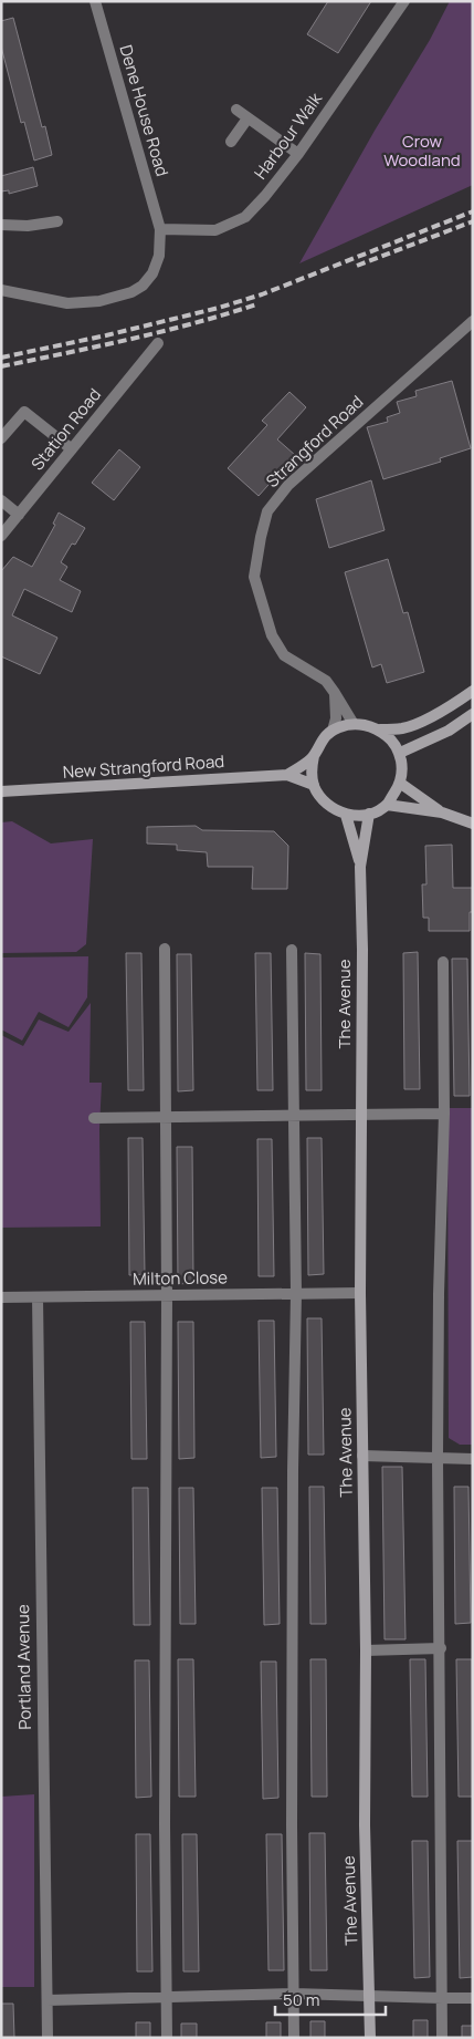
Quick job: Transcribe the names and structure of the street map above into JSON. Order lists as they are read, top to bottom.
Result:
{
  "streets": {
    "street": [
      "Dene House Road",
      "Harbour Walk",
      "Station Road",
      "Strangford Road",
      "New Strangford Road",
      "The Avenue",
      "Milton Close",
      "Portland Avenue"
    ]
  },
  "crossings": [
    ["Dene House Road", "Harbour Walk"],
    ["Strangford Road", "New Strangford Road"],
    ["Strangford Road", "The Avenue"],
    ["New Strangford Road", "The Avenue"],
    ["The Avenue", "Milton Close"],
    ["Milton Close", "Portland Avenue"]
  ],
  "parks": ["Crow Woodland"],
  "scale_bar": "50 m"
}
